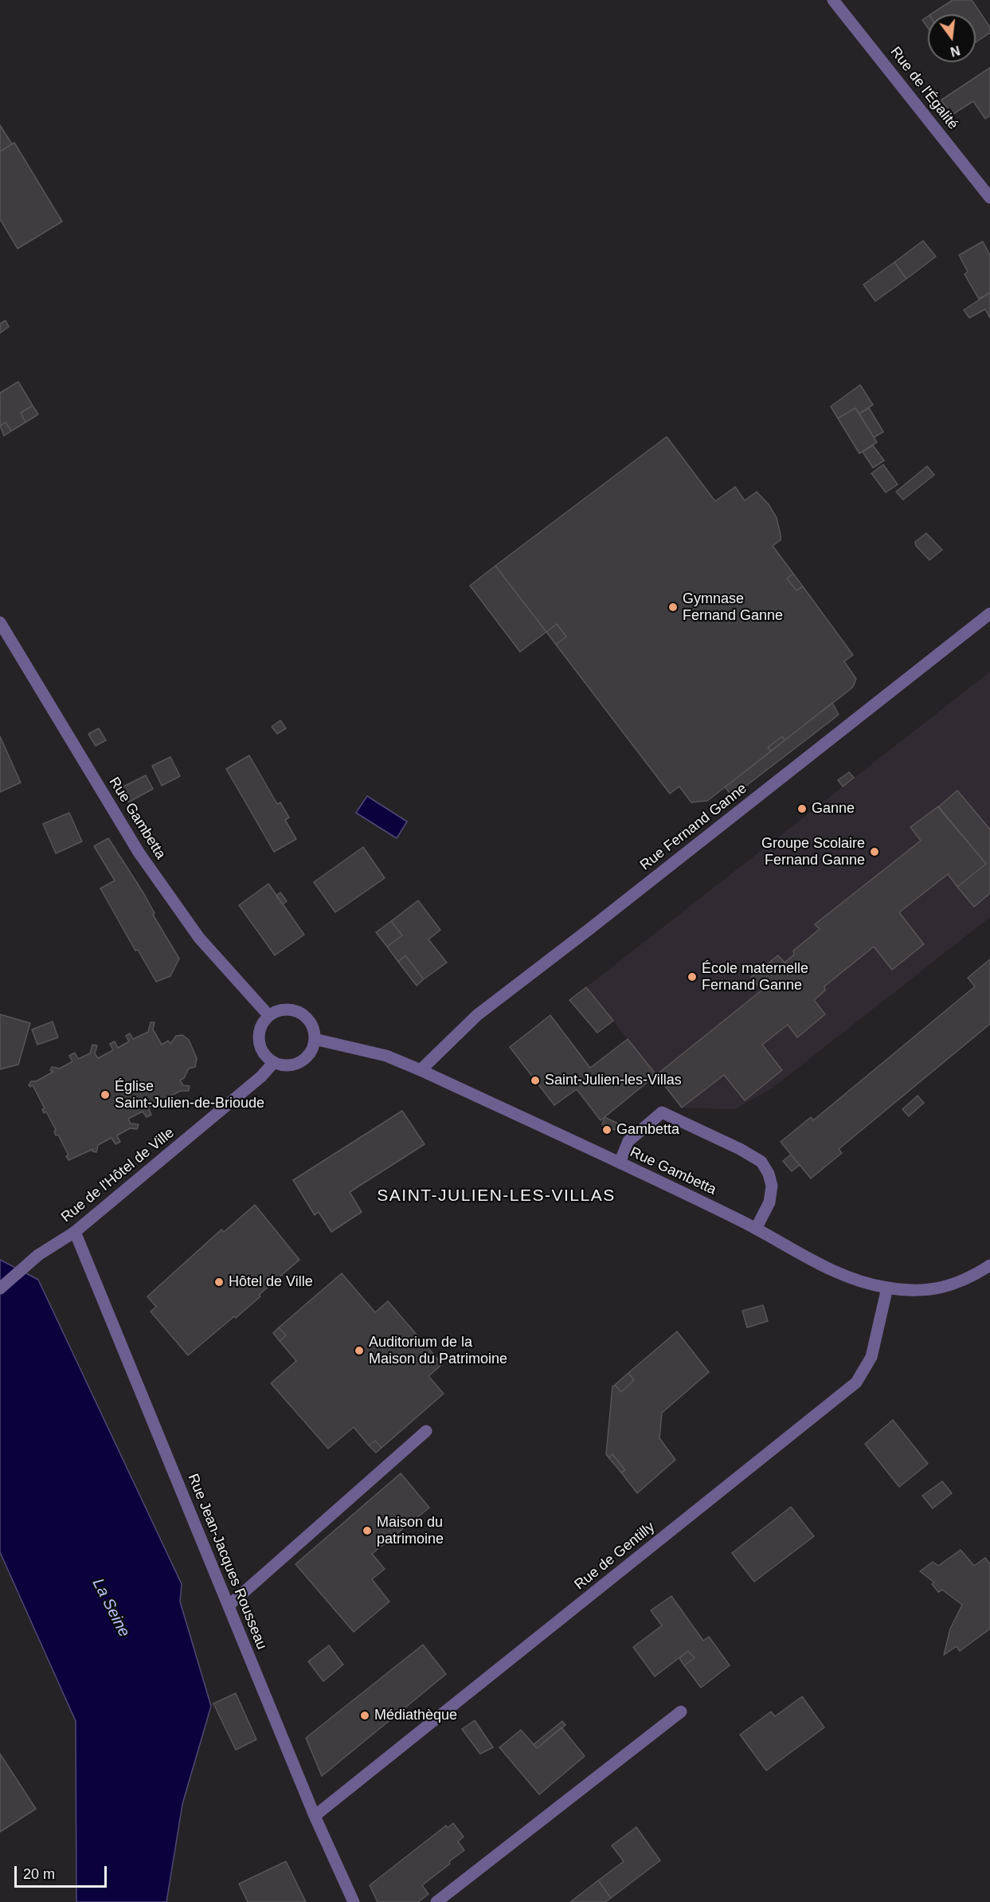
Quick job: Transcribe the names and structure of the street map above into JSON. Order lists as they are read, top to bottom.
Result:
{
  "streets": {
    "street": [
      "Rue de l'Égalité",
      "Rue Gambetta",
      "Rue Fernand Ganne",
      "Rue de l'Hôtel de Ville",
      "Rue de Gentilly",
      "Rue Jean-Jacques Rousseau"
    ]
  },
  "crossings": [
    ["Rue Gambetta", "Rue Fernand Ganne"],
    ["Rue Gambetta", "Rue de l'Hôtel de Ville"],
    ["Rue Gambetta", "Rue de Gentilly"],
    ["Rue de l'Hôtel de Ville", "Rue Jean-Jacques Rousseau"],
    ["Rue de Gentilly", "Rue Jean-Jacques Rousseau"]
  ],
  "districts": ["SAINT-JULIEN-LES-VILLAS"],
  "water": ["La Seine"],
  "places": [
    "Gymnase Fernand Ganne",
    "Ganne",
    "Groupe Scolaire Fernand Ganne",
    "École maternelle Fernand Ganne",
    "Saint-Julien-les-Villas",
    "Église Saint-Julien-de-Brioude",
    "Gambetta",
    "Hôtel de Ville",
    "Auditorium de la Maison du Patrimoine",
    "Maison du patrimoine",
    "Médiathèque"
  ],
  "scale_bar": "20 m",
  "north": "bottom"
}
